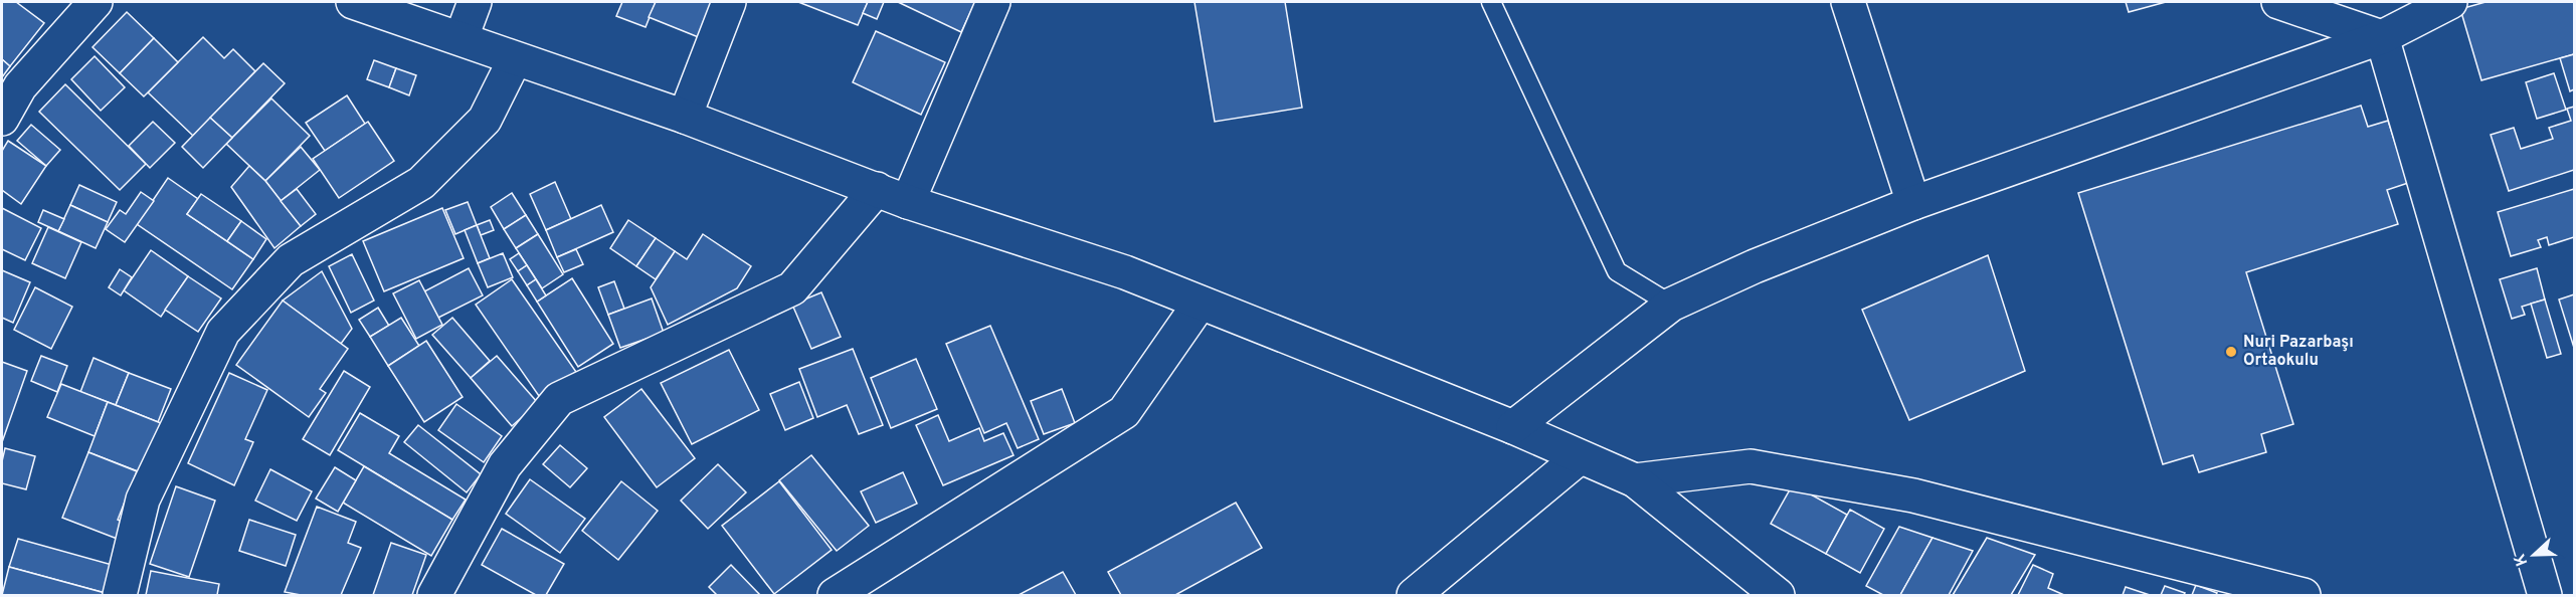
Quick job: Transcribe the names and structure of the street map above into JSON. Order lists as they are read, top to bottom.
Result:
{
  "places": ["Nuri Pazarbaşı Ortaokulu"],
  "north": "left"
}
